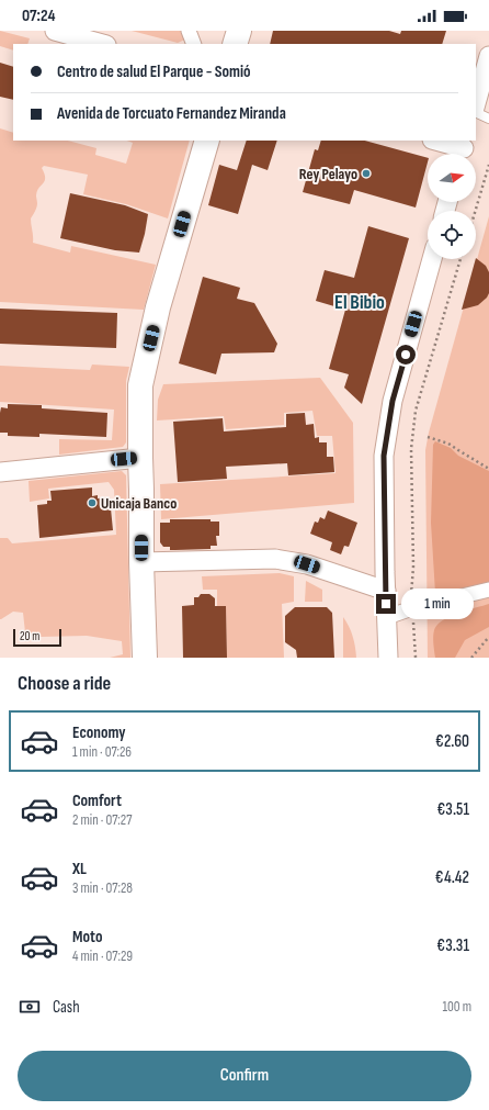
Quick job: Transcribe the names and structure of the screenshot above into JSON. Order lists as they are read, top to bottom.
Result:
{
  "districts": ["El Bibio"],
  "places": ["Rey Pelayo", "Unicaja Banco"],
  "scale_bar": "20 m",
  "north": "right",
  "page": {
    "status": "07:24",
    "banner": ["Centro de salud El Parque - Somió", "Avenida de Torcuato Fernandez Miranda"],
    "bubble": "1 min",
    "scale": "20 m",
    "heading": "Choose a ride",
    "list": [
      {
        "name": "Economy",
        "note": "1 min · 07:26",
        "value": "€2.60"
      },
      {
        "name": "Comfort",
        "note": "2 min · 07:27",
        "value": "€3.51"
      },
      {
        "name": "XL",
        "note": "3 min · 07:28",
        "value": "€4.42"
      },
      {
        "name": "Moto",
        "note": "4 min · 07:29",
        "value": "€3.31"
      }
    ],
    "pay": ["Cash", "100 m"],
    "buttons": "Confirm"
  }
}
